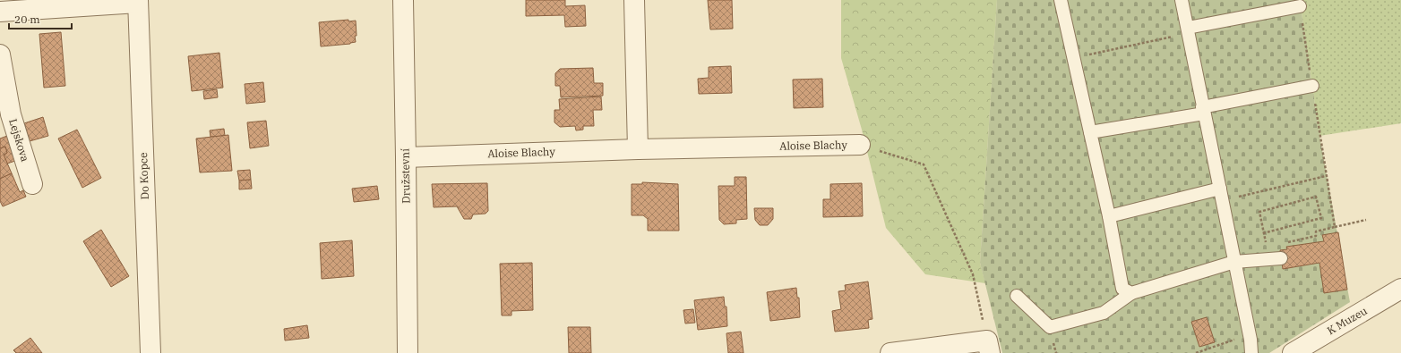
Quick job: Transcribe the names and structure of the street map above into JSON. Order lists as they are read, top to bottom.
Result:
{
  "streets": {
    "street": [
      "Lejskova",
      "Aloise Blachy",
      "Do Kopce",
      "Družstevní",
      "K Muzeu"
    ]
  },
  "crossings": [
    ["Aloise Blachy", "Družstevní"]
  ],
  "scale_bar": "20 m"
}
